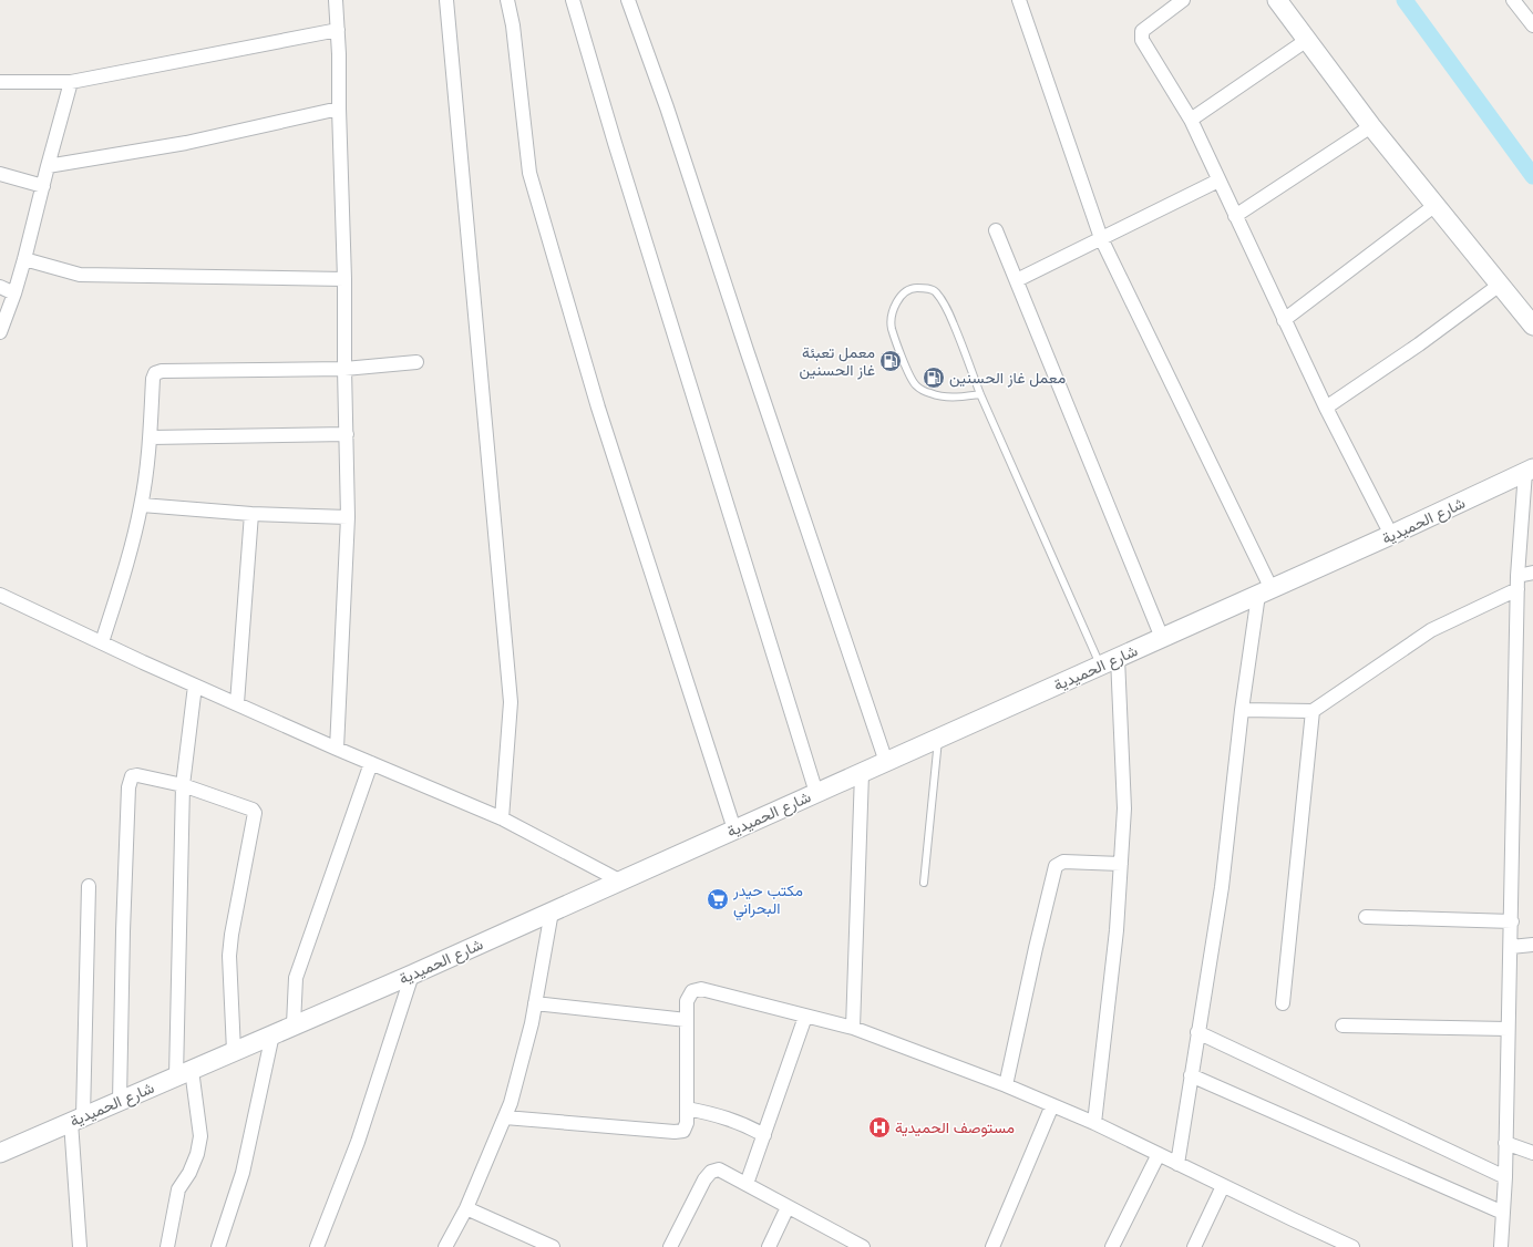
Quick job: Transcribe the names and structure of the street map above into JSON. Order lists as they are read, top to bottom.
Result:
{
  "streets": {
    "street": ["شارع الحميدية"]
  },
  "places": {
    "fuel station": ["معمل تعبئة غاز الحسنين", "معمل غاز الحسنين"],
    "supermarket": ["مكتب حيدر البحراني"],
    "hospital": ["مستوصف الحميدية"]
  }
}
